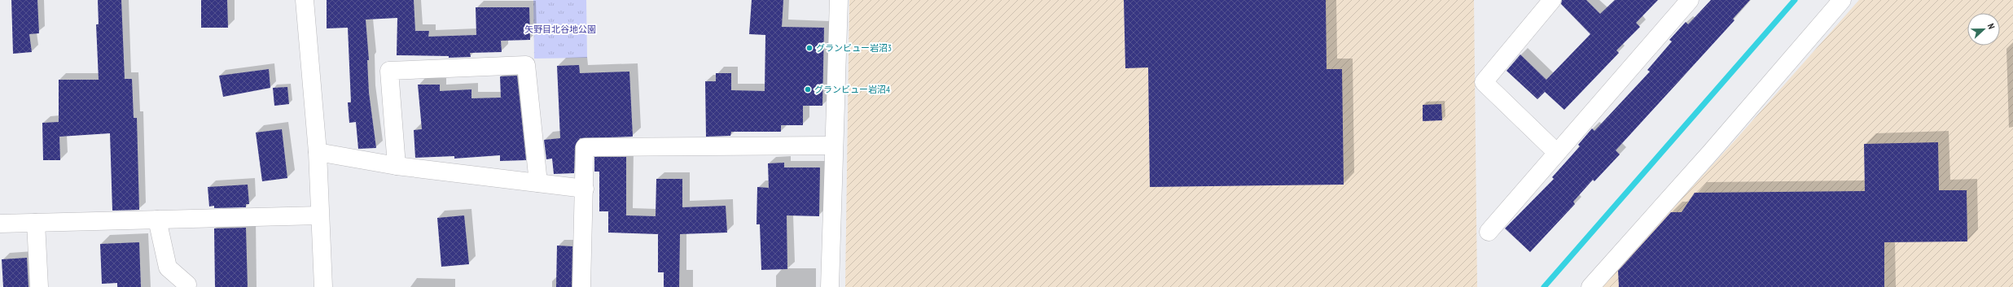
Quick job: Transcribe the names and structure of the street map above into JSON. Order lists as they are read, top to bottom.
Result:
{
  "parks": ["矢野目北谷地公園"],
  "places": ["グランビュー岩沼3", "グランビュー岩沼4"],
  "north": "right"
}
